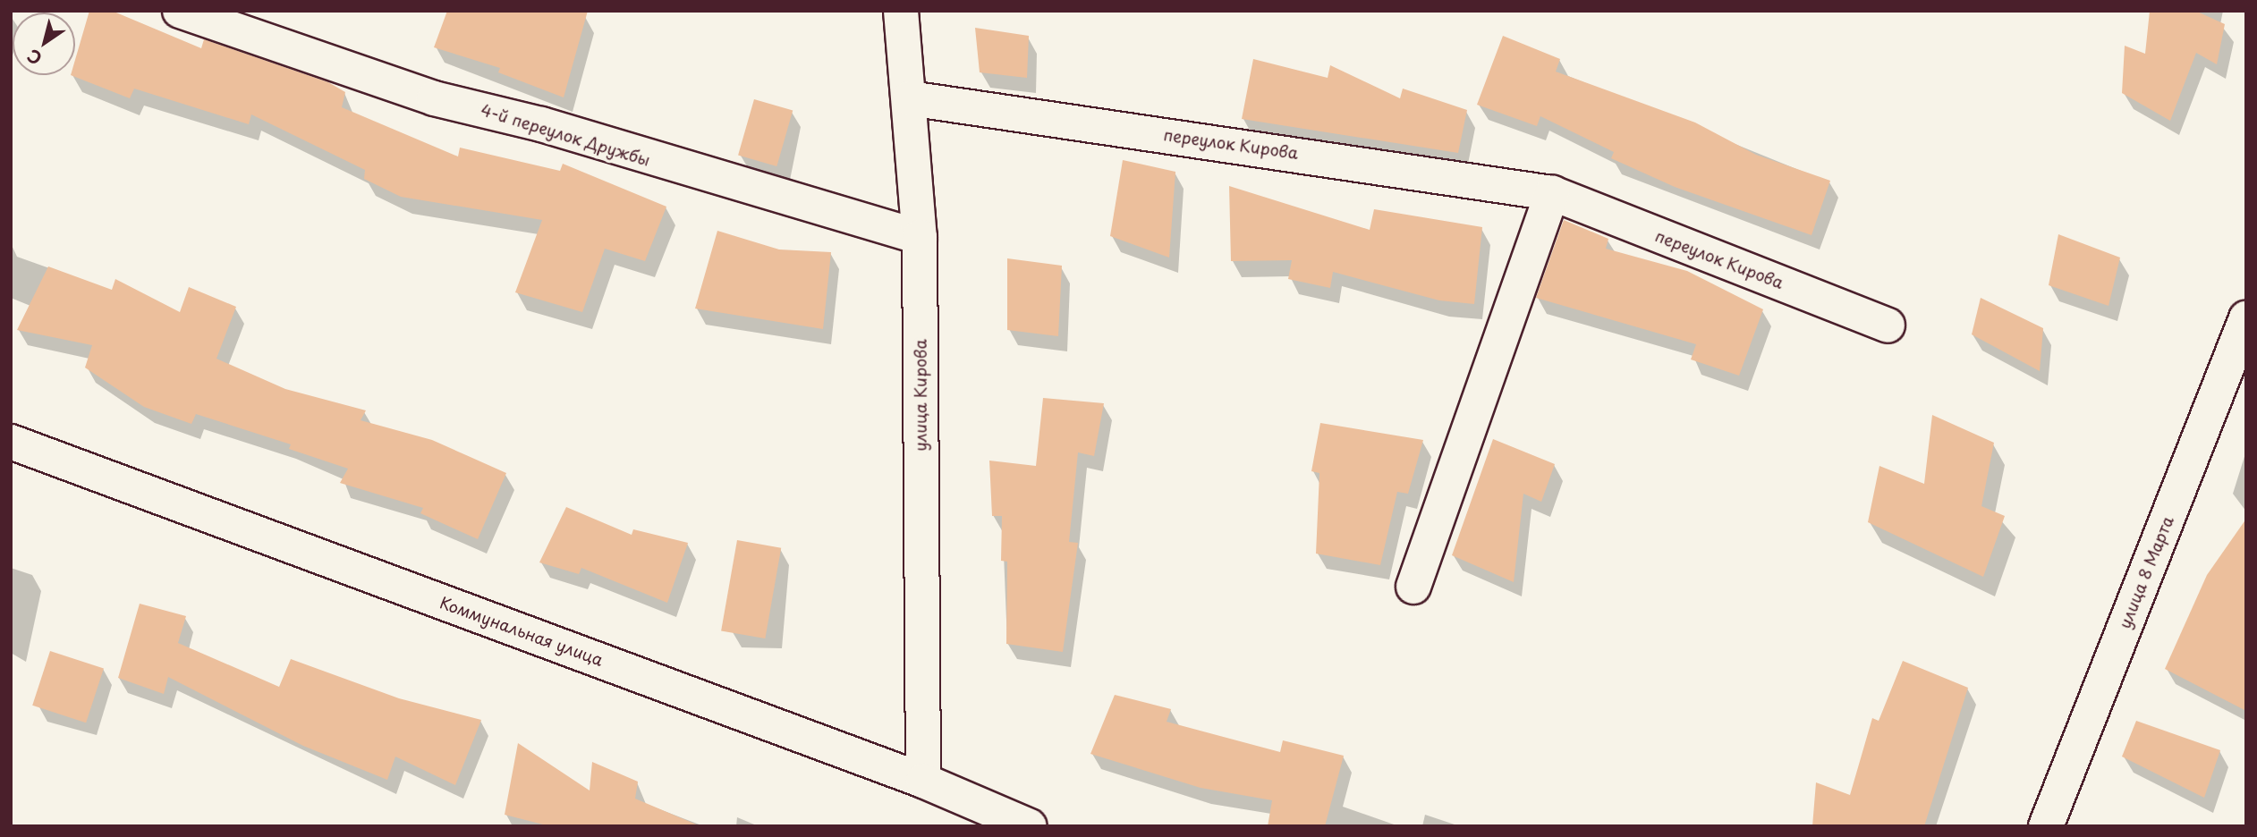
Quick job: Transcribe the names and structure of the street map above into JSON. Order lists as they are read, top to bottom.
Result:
{
  "streets": {
    "street": [
      "4-й переулок Дружбы",
      "переулок Кирова",
      "улица Кирова",
      "улица 8 Марта",
      "Коммунальная улица"
    ]
  },
  "crossings": [
    ["4-й переулок Дружбы", "улица Кирова"],
    ["переулок Кирова", "улица Кирова"],
    ["улица Кирова", "Коммунальная улица"]
  ],
  "north": "bottom left"
}
